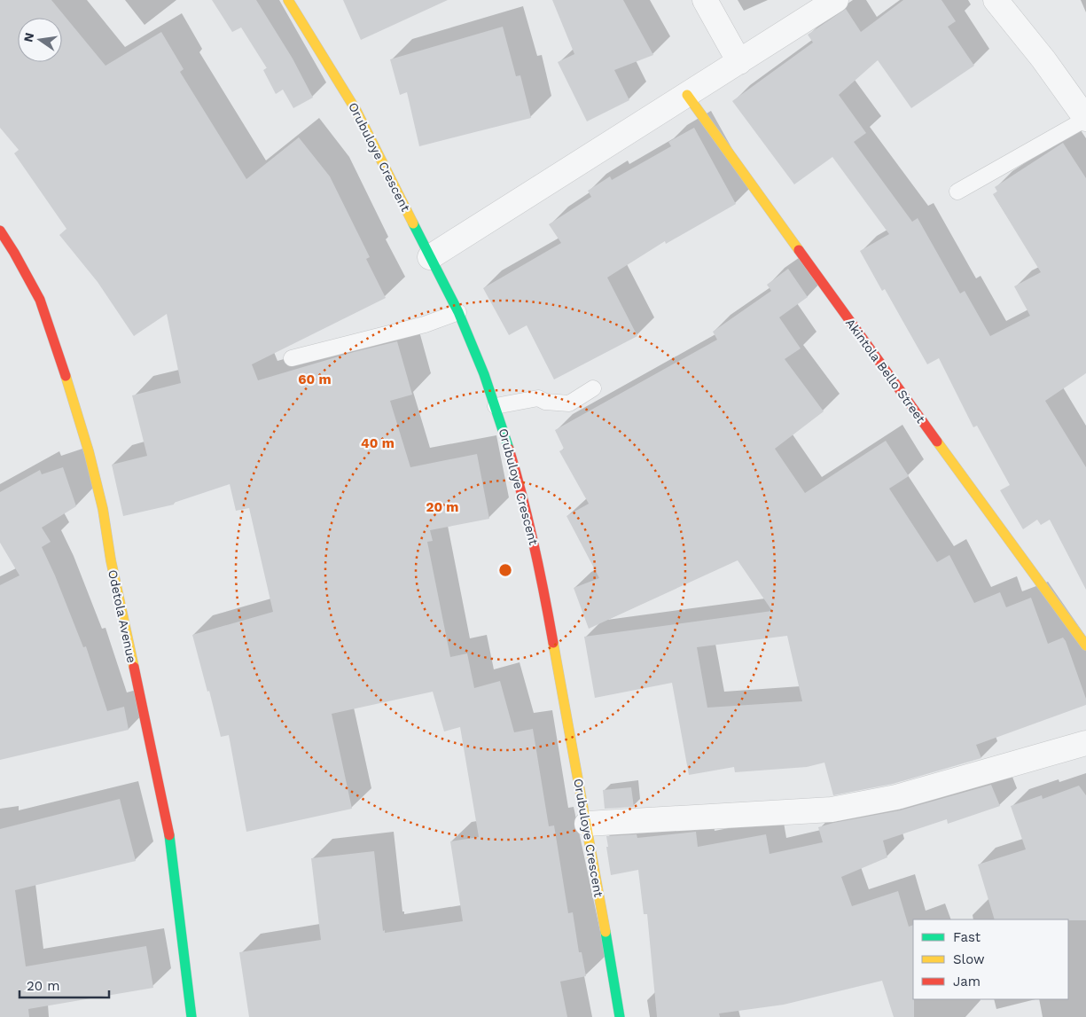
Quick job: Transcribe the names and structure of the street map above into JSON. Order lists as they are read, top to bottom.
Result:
{
  "streets": {
    "street": ["Orubuloye Crescent", "Akintola Bello Street", "Odetola Avenue"]
  },
  "legend": ["Fast", "Slow", "Jam"],
  "scale_bar": "20 m",
  "north": "left",
  "rings": ["60 m", "40 m", "20 m"]
}
